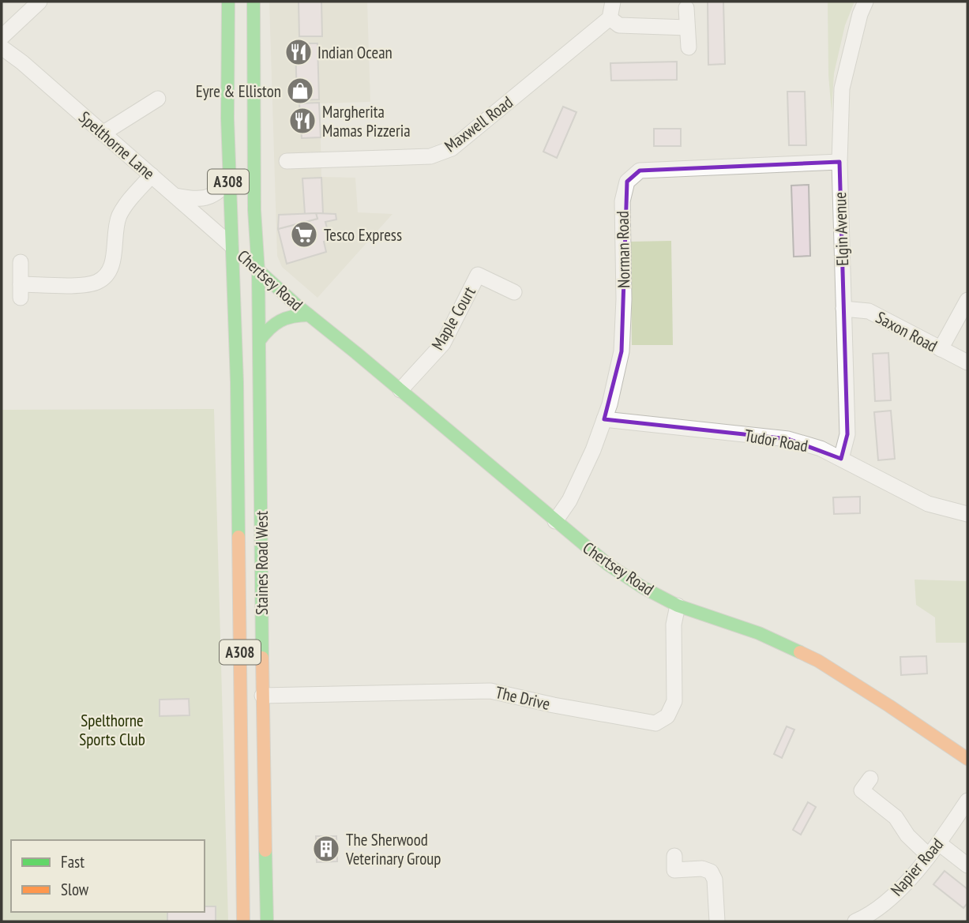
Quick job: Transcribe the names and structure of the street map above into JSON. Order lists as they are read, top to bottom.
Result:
{
  "streets": {
    "main road": ["A308", "Chertsey Road", "Staines Road West"],
    "street": [
      "Maxwell Road",
      "Spelthorne Lane",
      "Elgin Avenue",
      "Norman Road",
      "Maple Court",
      "Saxon Road",
      "Tudor Road",
      "The Drive",
      "Napier Road"
    ]
  },
  "crossings": [
    ["Spelthorne Lane", "A308"],
    ["Spelthorne Lane", "Chertsey Road"],
    ["A308", "Chertsey Road"],
    ["A308", "Staines Road West"],
    ["Elgin Avenue", "Norman Road"],
    ["Elgin Avenue", "Saxon Road"],
    ["Elgin Avenue", "Tudor Road"],
    ["Norman Road", "Chertsey Road"],
    ["Norman Road", "Tudor Road"],
    ["Chertsey Road", "Maple Court"],
    ["Chertsey Road", "Staines Road West"],
    ["Chertsey Road", "The Drive"],
    ["Staines Road West", "The Drive"]
  ],
  "parks": ["Spelthorne Sports Club"],
  "places": {
    "restaurant": ["Indian Ocean", "Margherita Mamas Pizzeria"],
    "shop": ["Eyre & Elliston"],
    "supermarket": ["Tesco Express"],
    "building": ["The Sherwood Veterinary Group"]
  },
  "legend": ["Fast", "Slow"]
}
